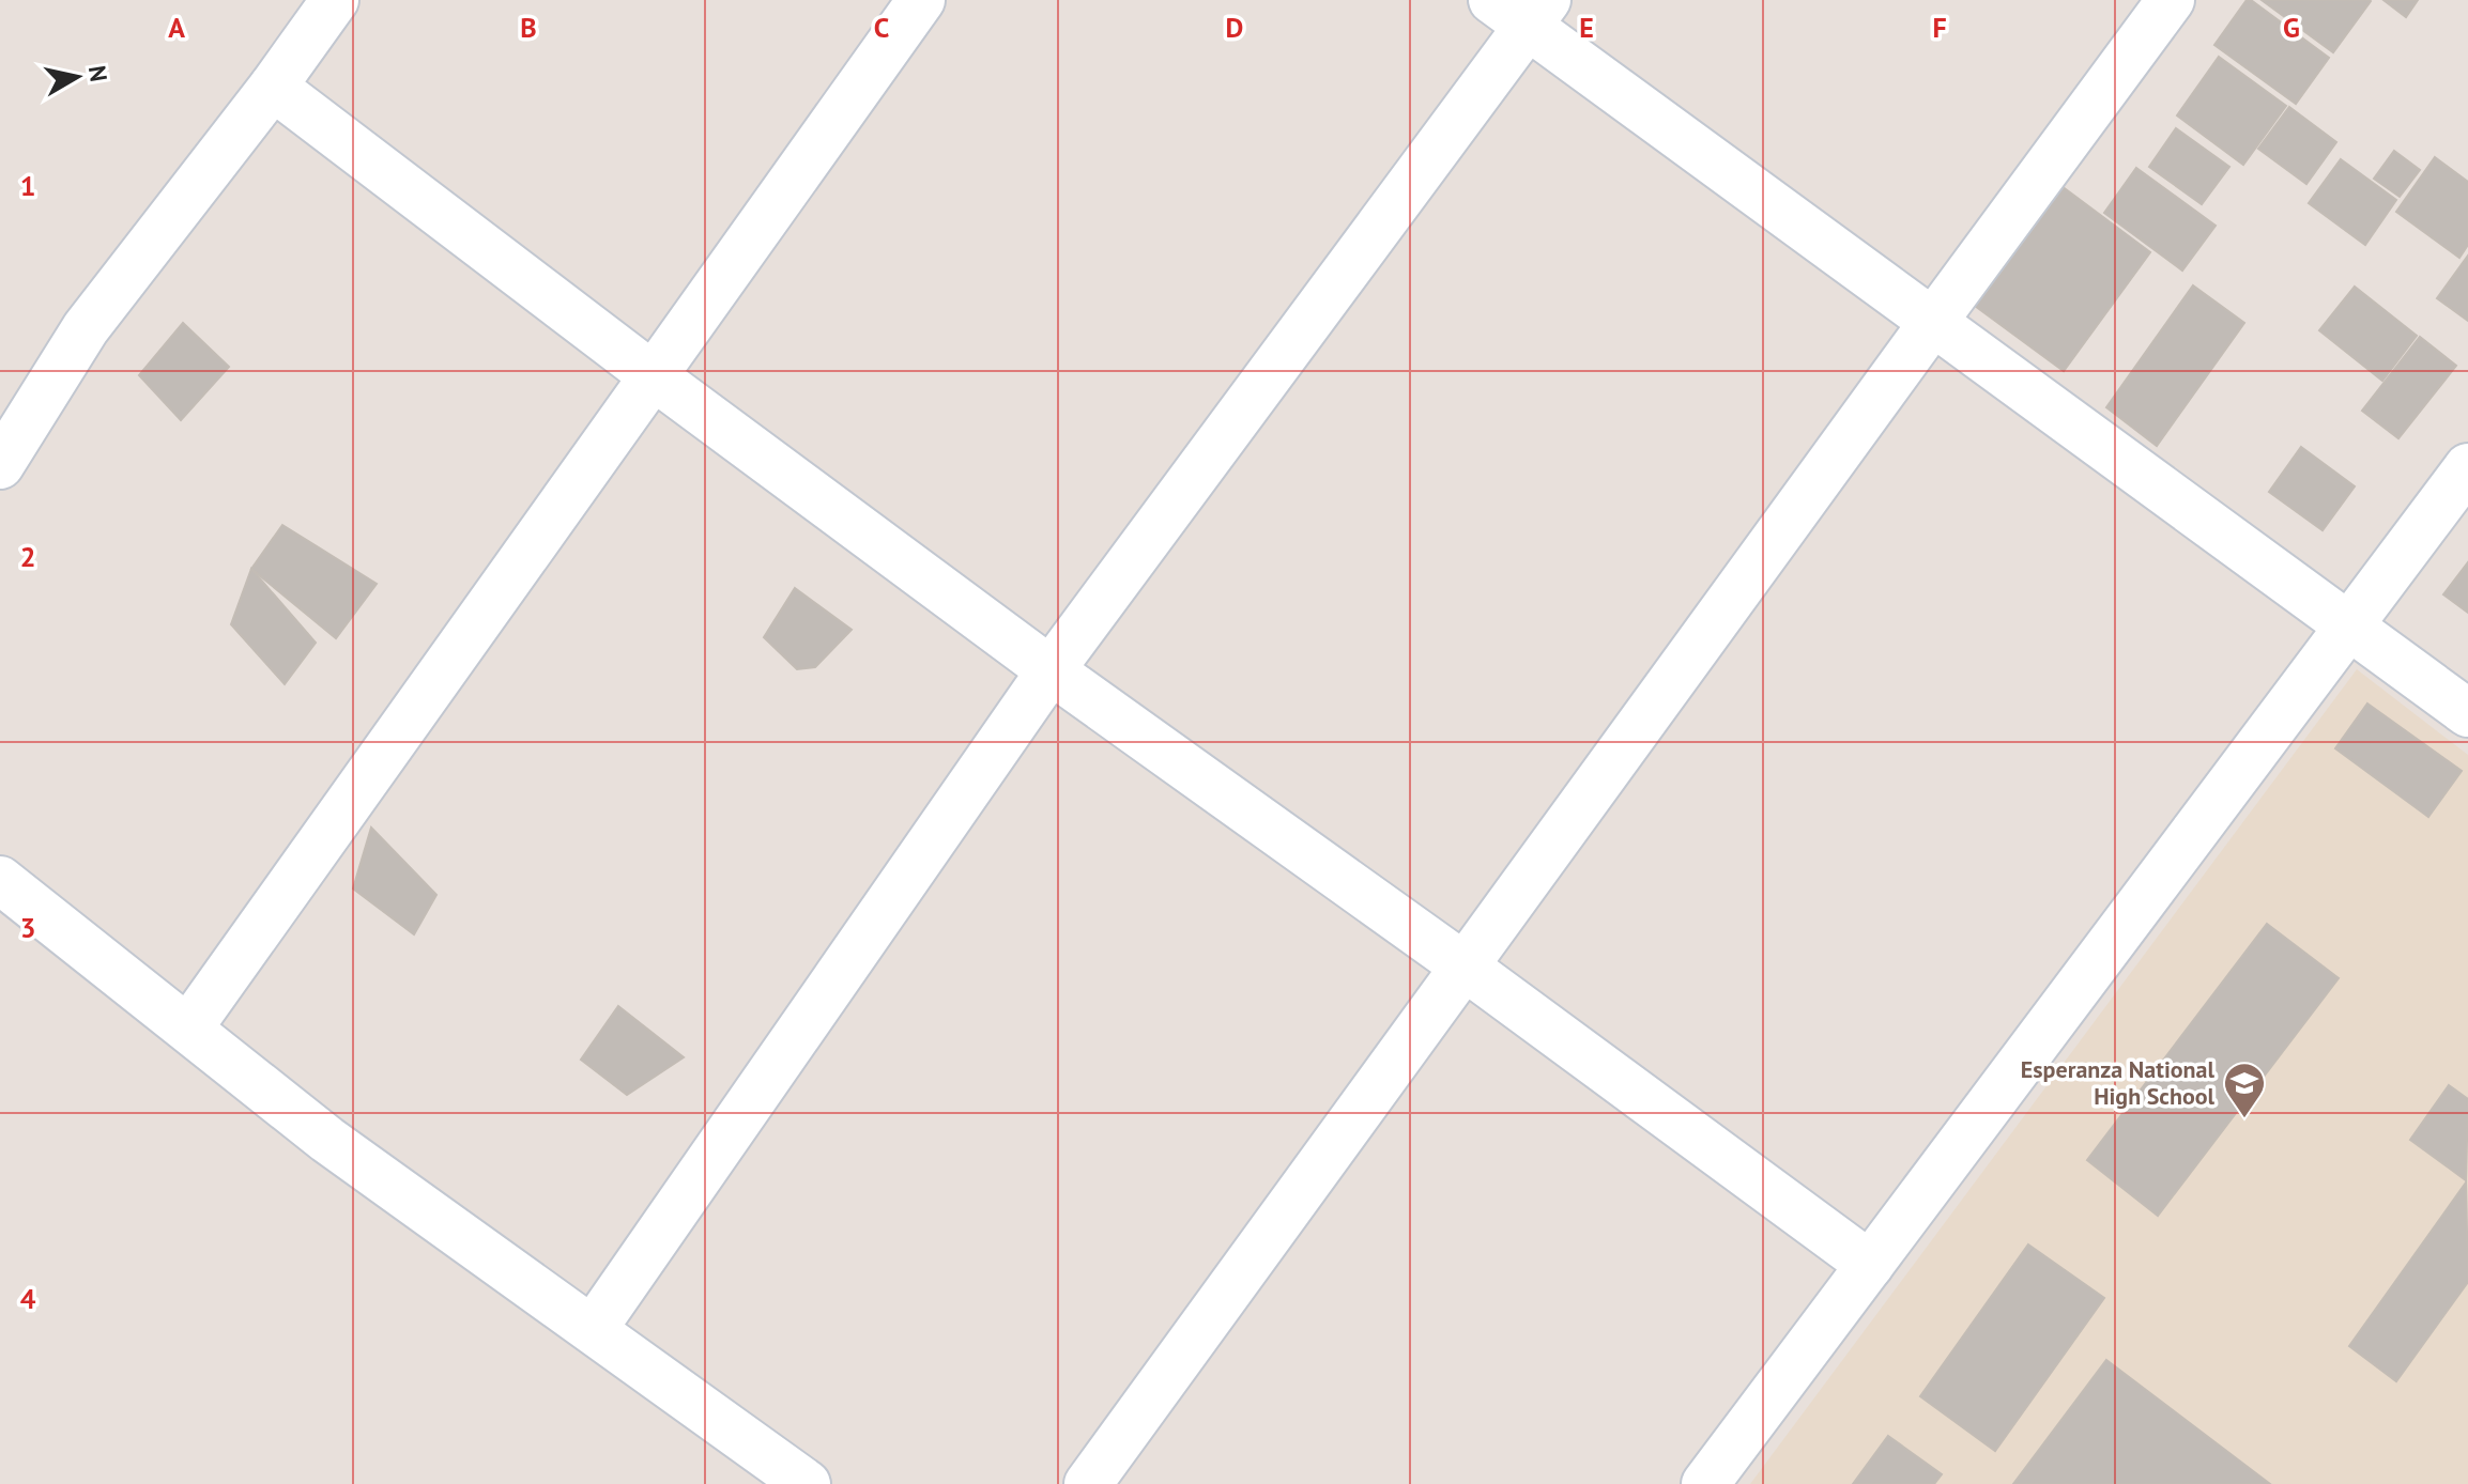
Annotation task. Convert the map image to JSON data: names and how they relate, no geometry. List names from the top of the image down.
{
  "places": {
    "school or university": ["Esperanza National High School"]
  },
  "north": "right",
  "grid": {
    "columns": [
      "A",
      "B",
      "C",
      "D",
      "E",
      "F",
      "G"
    ],
    "rows": [
      "1",
      "2",
      "3",
      "4"
    ]
  }
}
